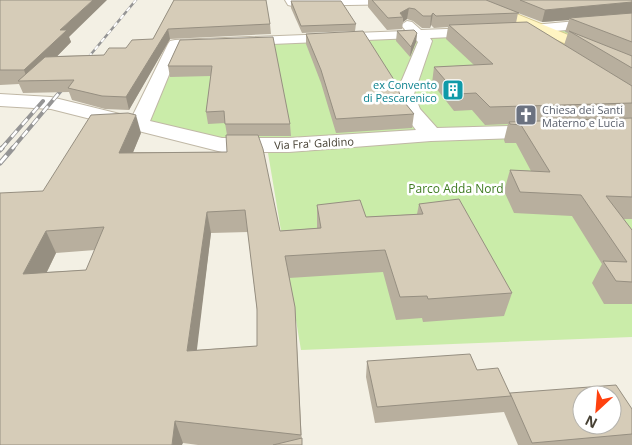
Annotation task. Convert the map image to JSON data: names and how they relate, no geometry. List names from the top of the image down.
{
  "streets": {
    "street": ["Via Fra' Galdino"]
  },
  "parks": ["Parco Adda Nord"],
  "places": {
    "building": ["ex Convento di Pescarenico"],
    "church": ["Chiesa dei Santi Materno e Lucia"]
  },
  "north": "bottom left"
}
